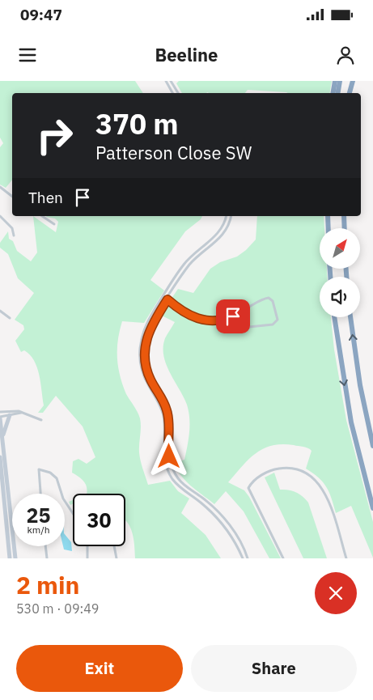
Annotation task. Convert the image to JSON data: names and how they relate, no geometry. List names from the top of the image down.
{
  "north": "top right",
  "page": {
    "status": "09:47",
    "header": "Beeline",
    "turn": ["370 m", "Patterson Close SW"],
    "then": "Then",
    "speed": "25 km/h",
    "limit": "30",
    "heading": ["2 min", "530 m · 09:49"],
    "buttons": ["Exit", "Share"]
  }
}
